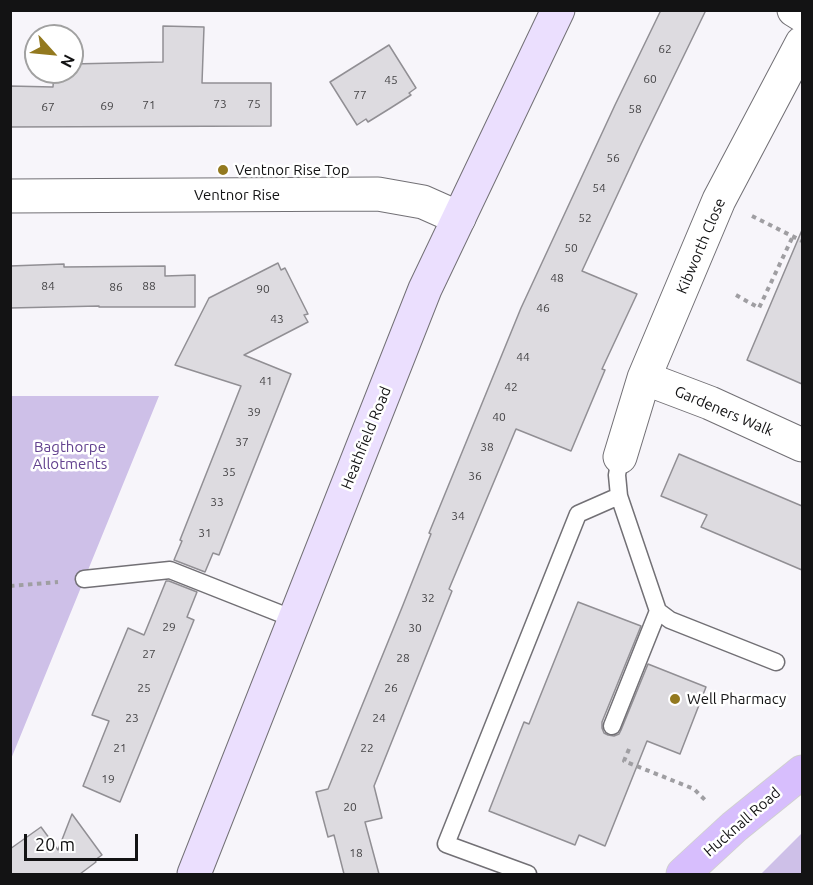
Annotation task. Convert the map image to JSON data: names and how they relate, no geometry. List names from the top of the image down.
{
  "streets": {
    "main road": ["Heathfield Road", "Hucknall Road"],
    "street": ["Ventnor Rise", "Kibworth Close", "Gardeners Walk"]
  },
  "crossings": [
    ["Ventnor Rise", "Heathfield Road"],
    ["Kibworth Close", "Gardeners Walk"]
  ],
  "parks": ["Bagthorpe Allotments"],
  "places": ["Ventnor Rise Top", "Well Pharmacy"],
  "house_numbers": [
    "62",
    "60",
    "45",
    "77",
    "73",
    "75",
    "71",
    "69",
    "67",
    "58",
    "56",
    "54",
    "52",
    "50",
    "48",
    "84",
    "88",
    "86",
    "90",
    "46",
    "43",
    "44",
    "41",
    "42",
    "39",
    "40",
    "37",
    "38",
    "35",
    "36",
    "33",
    "34",
    "31",
    "32",
    "29",
    "30",
    "27",
    "28",
    "25",
    "26",
    "23",
    "24",
    "21",
    "22",
    "19",
    "20",
    "18"
  ],
  "scale_bar": "20 m",
  "north": "bottom right"
}
